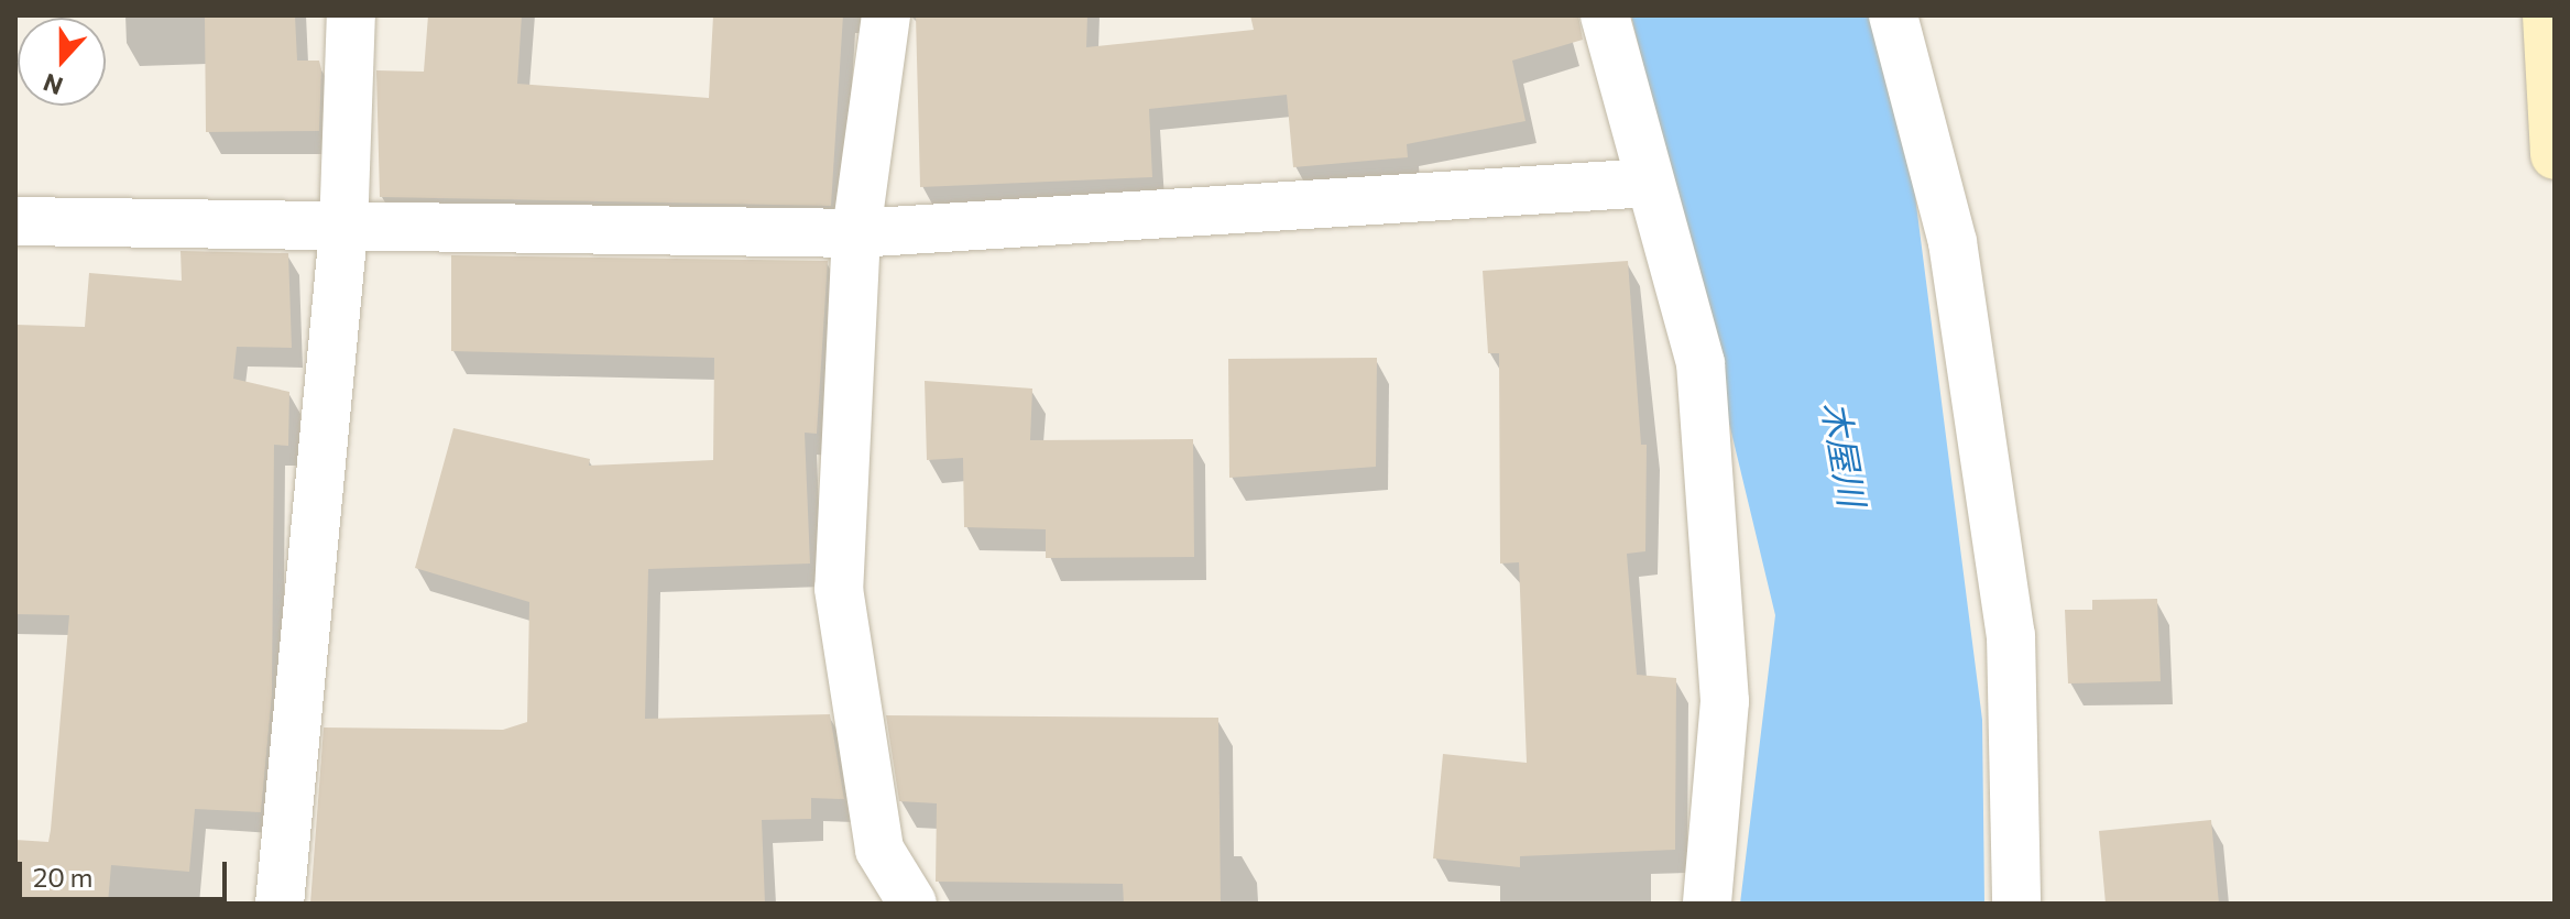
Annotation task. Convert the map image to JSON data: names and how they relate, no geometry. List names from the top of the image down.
{
  "water": ["木屋川"],
  "scale_bar": "20 m",
  "north": "bottom"
}
